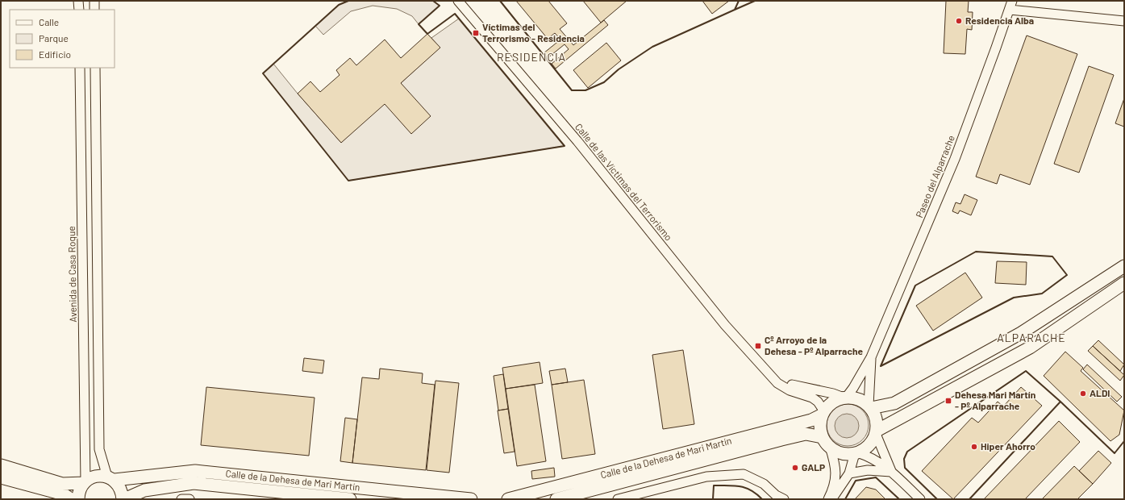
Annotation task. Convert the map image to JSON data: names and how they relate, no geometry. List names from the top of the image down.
{
  "streets": {
    "street": [
      "Paseo del Alparrache",
      "Calle de las Víctimas del Terrorismo",
      "Avenida de Casa Roque",
      "Calle de la Dehesa de Mari Martín"
    ]
  },
  "crossings": [
    ["Paseo del Alparrache", "Calle de las Víctimas del Terrorismo"],
    ["Paseo del Alparrache", "Calle de la Dehesa de Mari Martín"],
    ["Calle de las Víctimas del Terrorismo", "Calle de la Dehesa de Mari Martín"],
    ["Avenida de Casa Roque", "Calle de la Dehesa de Mari Martín"]
  ],
  "districts": ["RESIDENCIA", "ALPARACHE"],
  "places": {
    "other": [
      "Residencia Alba",
      "ALDI",
      "Hiper Ahorro",
      "GALP"
    ],
    "transit": ["Víctimas del Terrorismo - Residencia", "Cº Arroyo de la Dehesa - Pº Alparrache", "Dehesa Mari Martín - Pº Alparrache"]
  },
  "legend": ["Calle", "Parque", "Edificio"]
}
